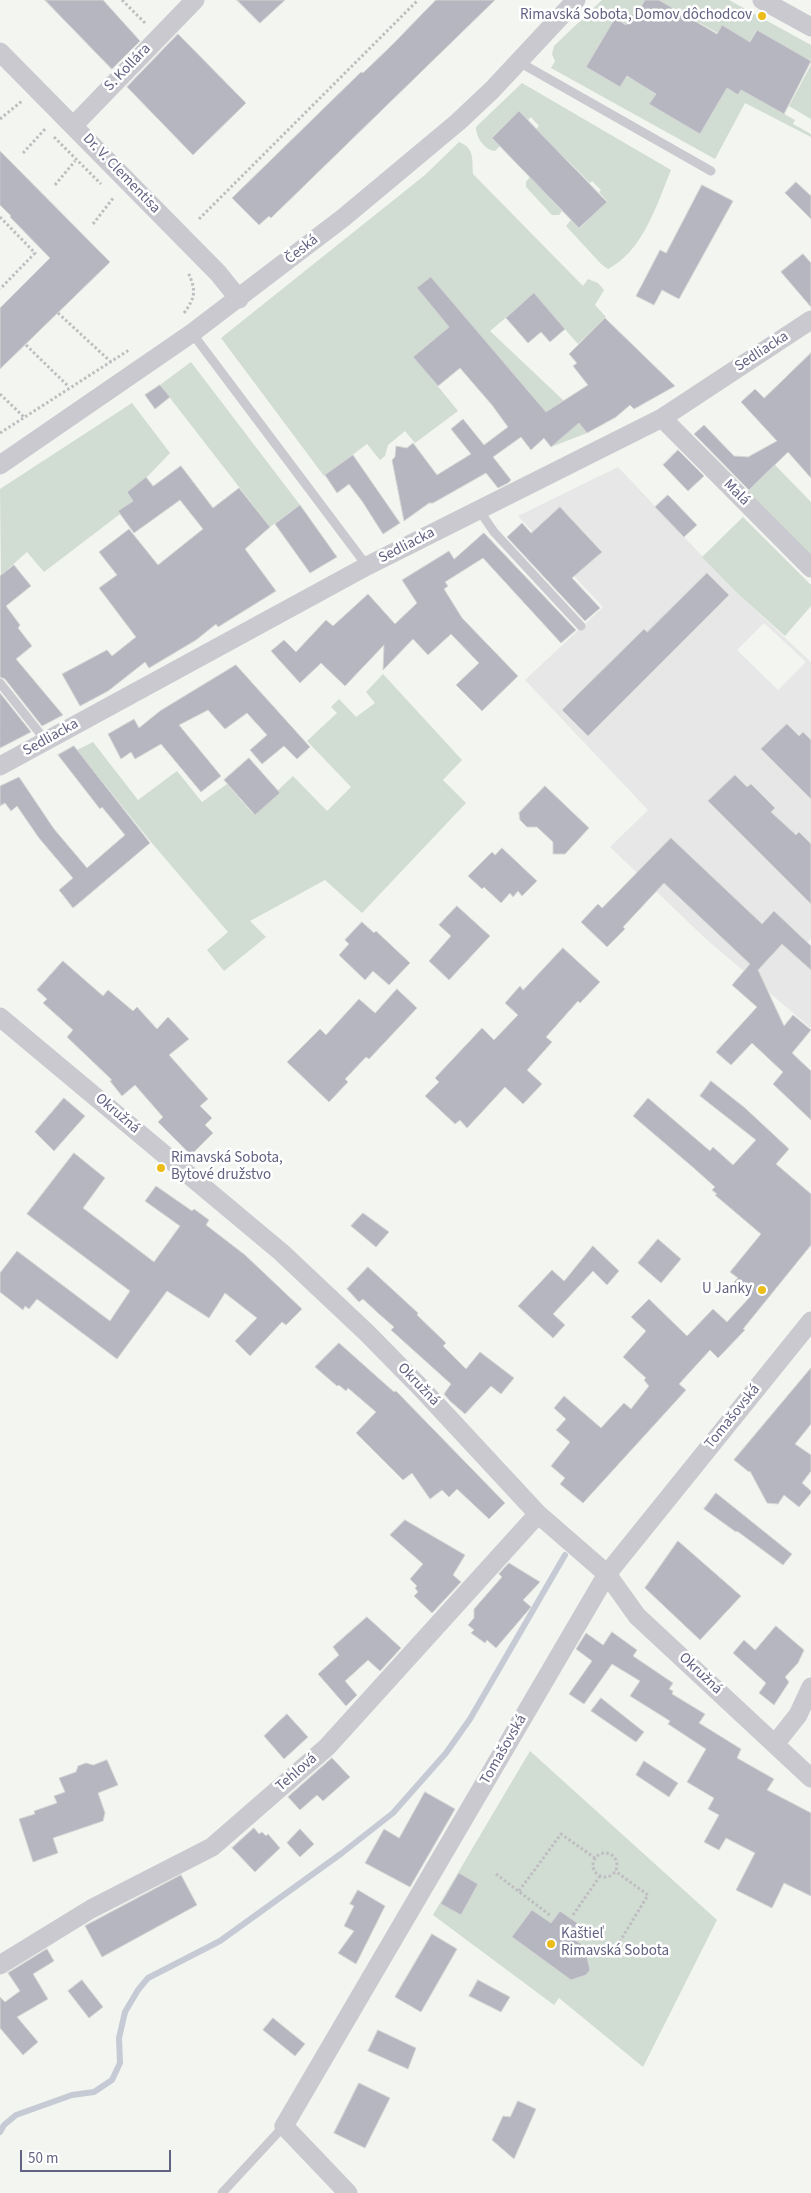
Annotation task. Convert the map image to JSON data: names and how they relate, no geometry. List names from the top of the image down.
{
  "streets": {
    "street": [
      "S. Kollára",
      "Dr. V. Clementisa",
      "Česká",
      "Sedliacka",
      "Malá",
      "Okružná",
      "Tomašovská",
      "Tehlová"
    ]
  },
  "crossings": [
    ["S. Kollára", "Dr. V. Clementisa"],
    ["Dr. V. Clementisa", "Česká"],
    ["Sedliacka", "Malá"],
    ["Okružná", "Tomašovská"],
    ["Okružná", "Tehlová"]
  ],
  "places": [
    "Rimavská Sobota, Domov dôchodcov",
    "Rimavská Sobota, Bytové družstvo",
    "U Janky",
    "Kaštieľ Rimavská Sobota"
  ],
  "scale_bar": "50 m"
}
